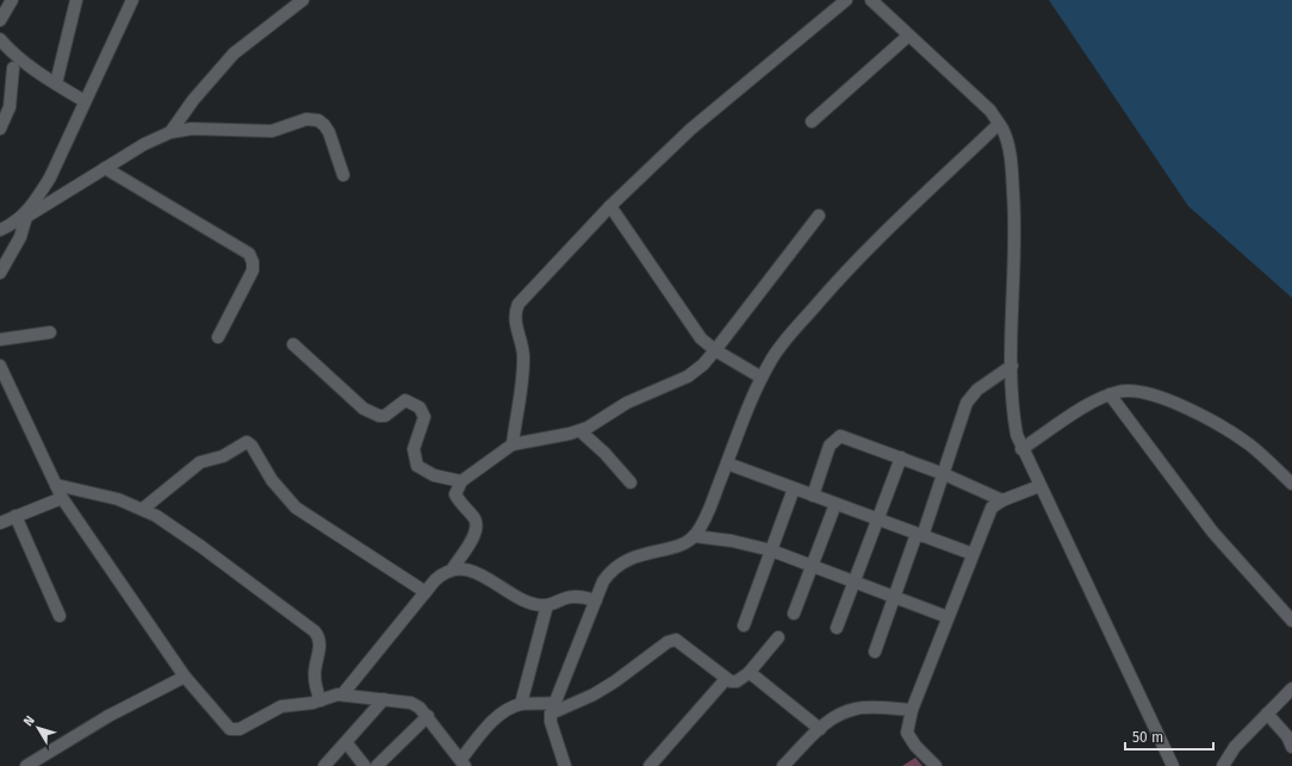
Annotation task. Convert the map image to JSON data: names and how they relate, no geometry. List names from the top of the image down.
{
  "scale_bar": "50 m",
  "north": "top left"
}
